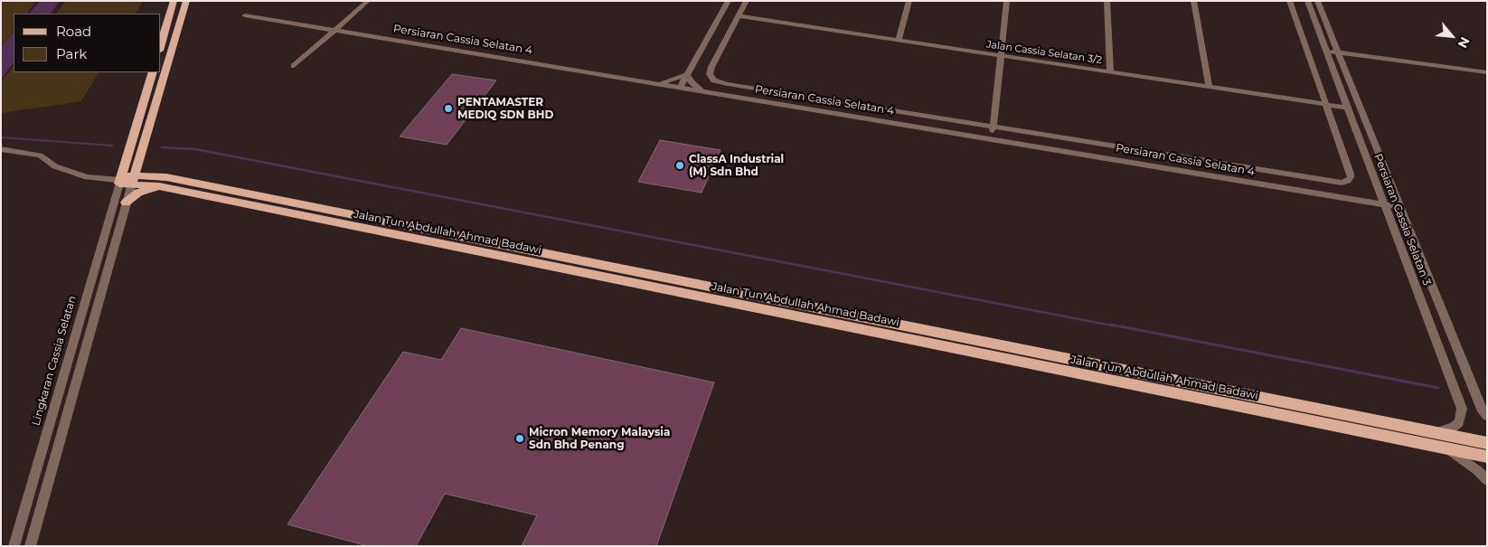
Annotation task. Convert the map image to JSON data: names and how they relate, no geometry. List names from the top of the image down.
{
  "streets": {
    "main road": ["Jalan Tun Abdullah Ahmad Badawi"],
    "street": [
      "Persiaran Cassia Selatan 4",
      "Jalan Cassia Selatan 3/2",
      "Persiaran Cassia Selatan 3",
      "Lingkaran Cassia Selatan"
    ]
  },
  "crossings": [
    ["Persiaran Cassia Selatan 4", "Persiaran Cassia Selatan 3"],
    ["Jalan Cassia Selatan 3/2", "Persiaran Cassia Selatan 3"],
    ["Persiaran Cassia Selatan 3", "Jalan Tun Abdullah Ahmad Badawi"],
    ["Jalan Tun Abdullah Ahmad Badawi", "Lingkaran Cassia Selatan"]
  ],
  "places": ["PENTAMASTER MEDIQ SDN BHD", "ClassA Industrial (M) Sdn Bhd", "Micron Memory Malaysia Sdn Bhd Penang"],
  "legend": ["Road", "Park"],
  "north": "bottom right"
}
